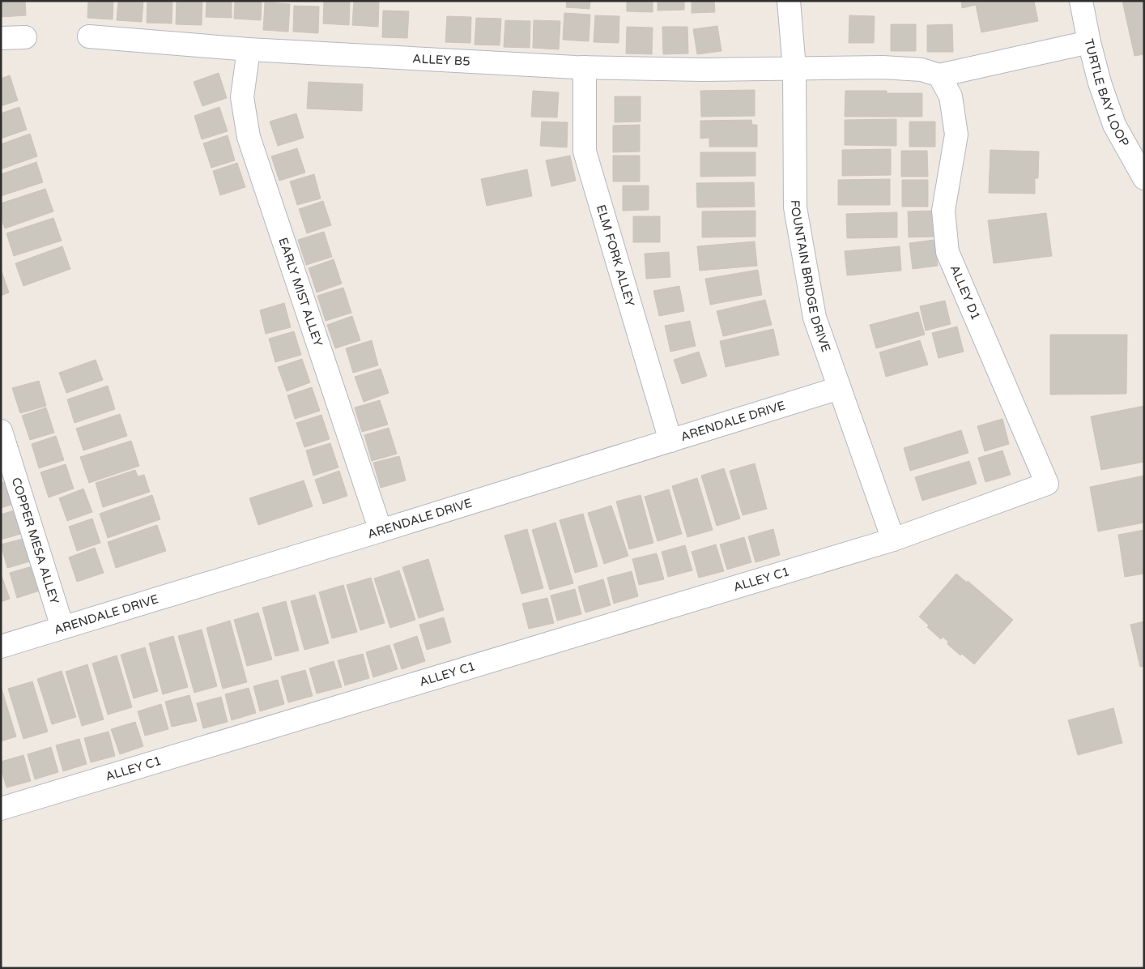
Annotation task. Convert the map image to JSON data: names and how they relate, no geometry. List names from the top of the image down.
{
  "streets": {
    "street": [
      "ALLEY B5",
      "TURTLE BAY LOOP",
      "ELM FORK ALLEY",
      "FOUNTAIN BRIDGE DRIVE",
      "EARLY MIST ALLEY",
      "ALLEY D1",
      "ARENDALE DRIVE",
      "COPPER MESA ALLEY",
      "ALLEY C1"
    ]
  },
  "crossings": [
    ["ALLEY B5", "ELM FORK ALLEY"],
    ["ALLEY B5", "FOUNTAIN BRIDGE DRIVE"],
    ["ALLEY B5", "EARLY MIST ALLEY"],
    ["ELM FORK ALLEY", "ARENDALE DRIVE"],
    ["FOUNTAIN BRIDGE DRIVE", "ALLEY D1"],
    ["FOUNTAIN BRIDGE DRIVE", "ARENDALE DRIVE"],
    ["FOUNTAIN BRIDGE DRIVE", "ALLEY C1"],
    ["EARLY MIST ALLEY", "ARENDALE DRIVE"],
    ["ALLEY D1", "ALLEY C1"],
    ["ARENDALE DRIVE", "COPPER MESA ALLEY"]
  ]
}
